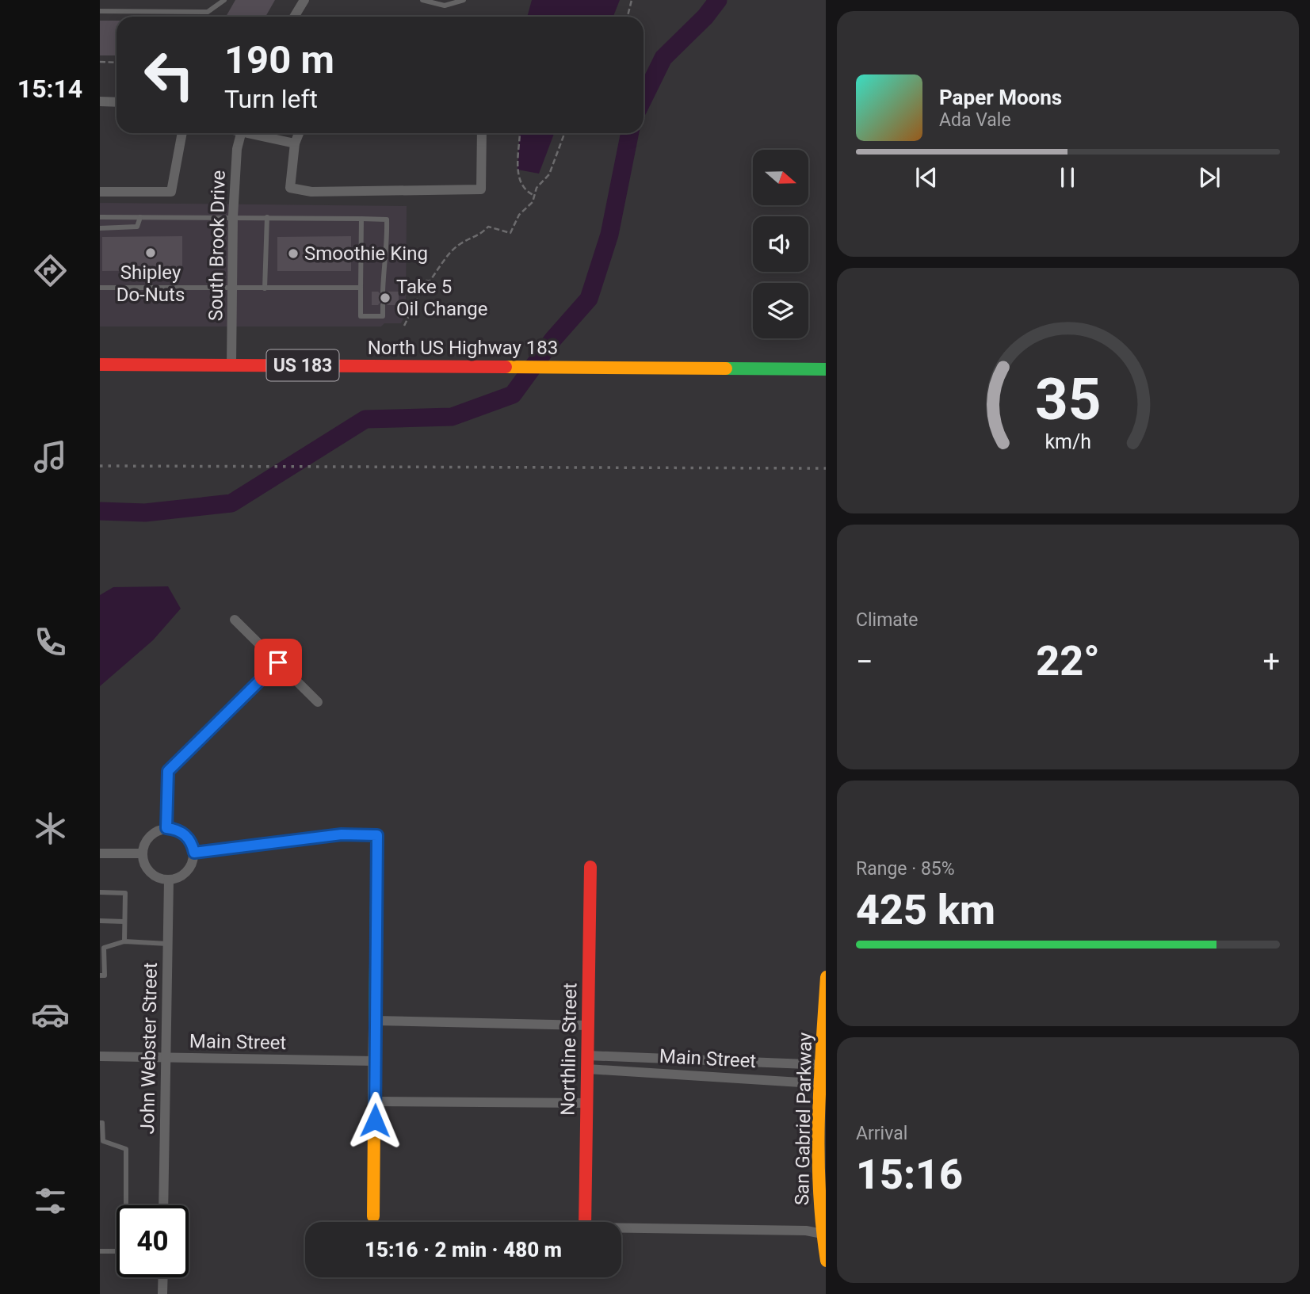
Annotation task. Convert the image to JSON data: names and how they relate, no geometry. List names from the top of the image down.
{
  "streets": {
    "street": [
      "South Brook Drive",
      "North US Highway 183",
      "US 183",
      "Main Street",
      "John Webster Street",
      "Northline Street",
      "San Gabriel Parkway"
    ]
  },
  "crossings": [
    ["South Brook Drive", "North US Highway 183"],
    ["Main Street", "John Webster Street"],
    ["Main Street", "Northline Street"],
    ["Main Street", "San Gabriel Parkway"]
  ],
  "places": ["Shipley Do-Nuts", "Smoothie King", "Take 5 Oil Change"],
  "north": "right",
  "page": {
    "tabs": "15:14",
    "turn": ["190 m", "Turn left"],
    "song": ["Paper Moons", "Ada Vale"],
    "tile": [
      "Climate",
      ["Range · 85%", "425 km"],
      ["Arrival", "15:16"]
    ],
    "heat": ["−", "22°", "+"],
    "limit": "40",
    "trip": "15:16 · 2 min · 480 m",
    "gauge": ["35", "km/h"]
  }
}
